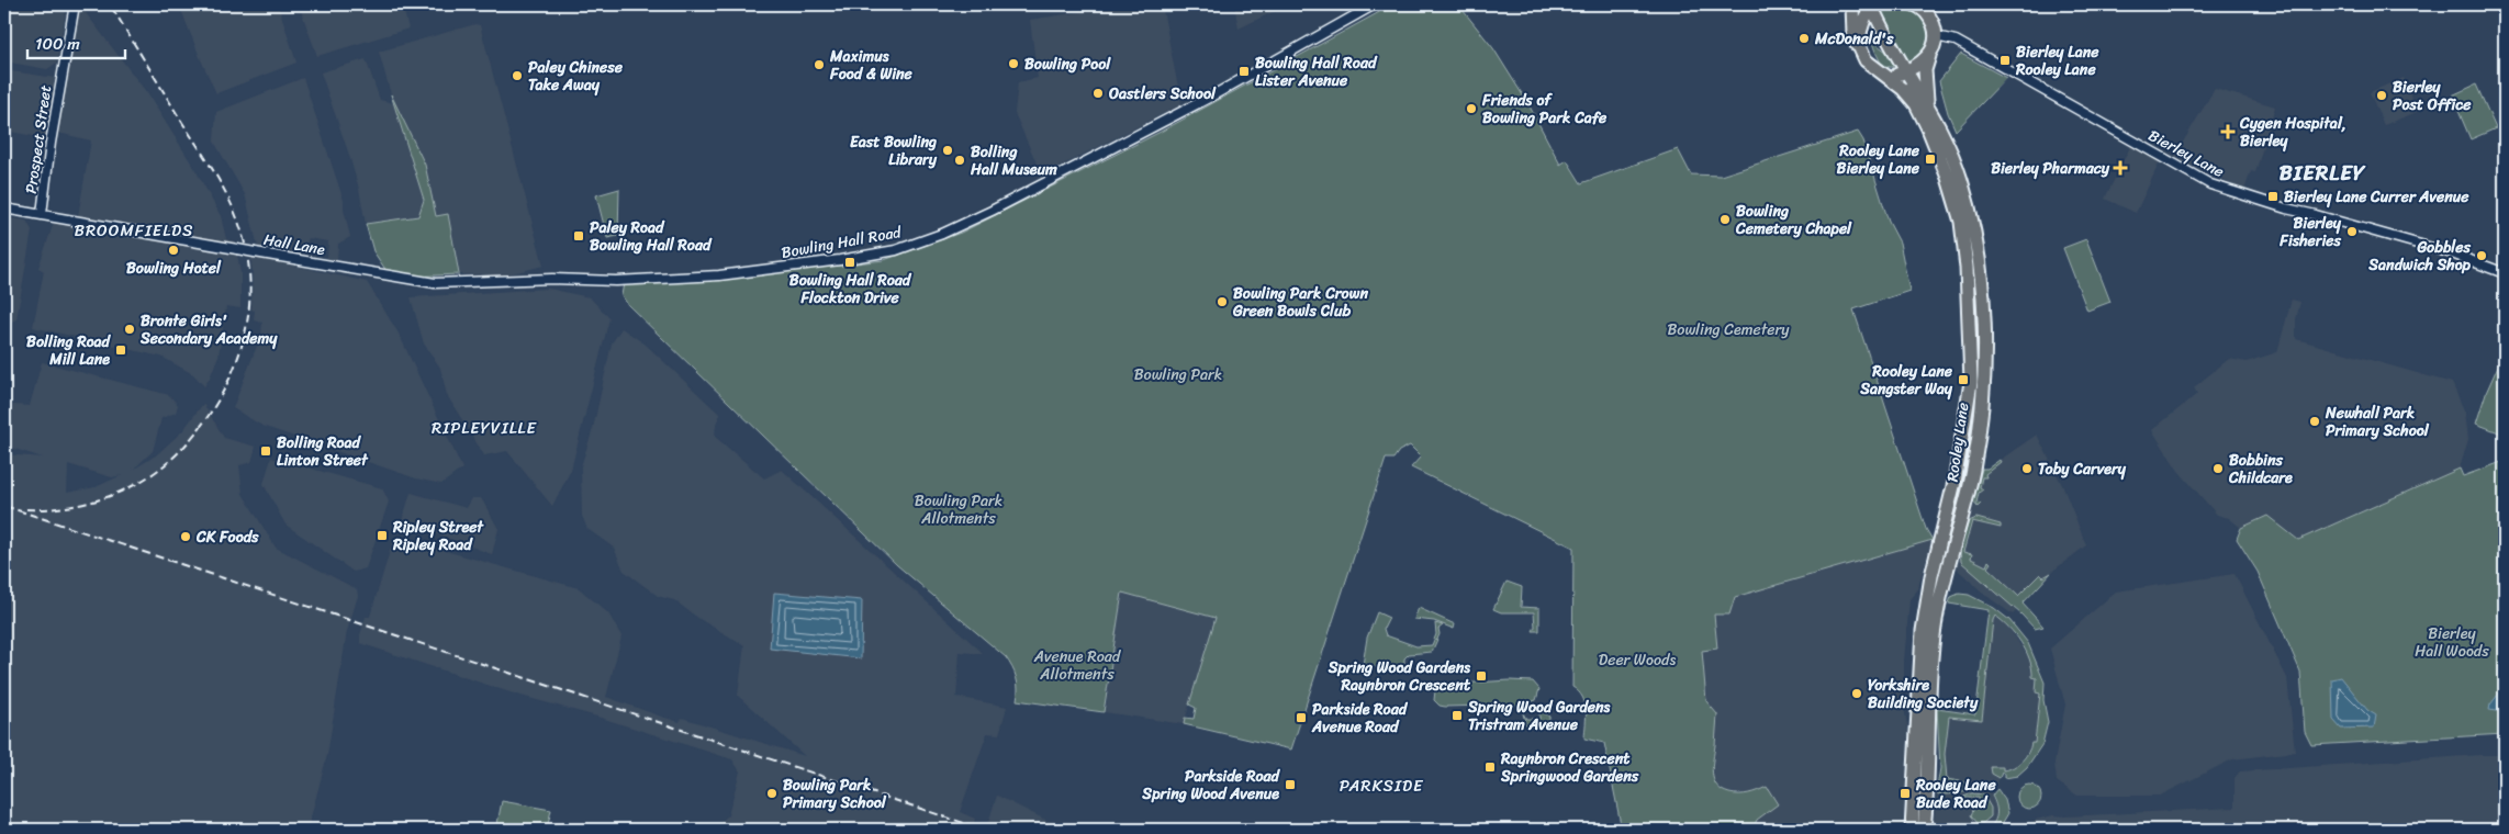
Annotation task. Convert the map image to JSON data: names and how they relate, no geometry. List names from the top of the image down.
{
  "streets": {
    "highway": ["Rooley Lane"],
    "street": [
      "Prospect Street",
      "Bierley Lane",
      "Bowling Hall Road",
      "Hall Lane"
    ]
  },
  "crossings": [
    ["Prospect Street", "Hall Lane"],
    ["Bowling Hall Road", "Hall Lane"]
  ],
  "districts": [
    "BIERLEY",
    "BROOMFIELDS",
    "RIPLEYVILLE",
    "PARKSIDE"
  ],
  "parks": [
    "Bowling Cemetery",
    "Bowling Park",
    "Bowling Park Allotments",
    "Bierley Hall Woods",
    "Avenue Road Allotments",
    "Deer Woods"
  ],
  "places": {
    "other": [
      "McDonald's",
      "Bowling Pool",
      "Maximus Food & Wine",
      "Paley Chinese Take Away",
      "Oastlers School",
      "Bierley Post Office",
      "Friends of Bowling Park Cafe",
      "East Bowling Library",
      "Bolling Hall Museum",
      "Bowling Cemetery Chapel",
      "Bierley Fisheries",
      "Bowling Hotel",
      "Gobbles Sandwich Shop",
      "Bowling Park Crown Green Bowls Club",
      "Bronte Girls' Secondary Academy",
      "Newhall Park Primary School",
      "Toby Carvery",
      "Bobbins Childcare",
      "CK Foods",
      "Yorkshire Building Society",
      "Bowling Park Primary School"
    ],
    "transit": [
      "Bierley Lane Rooley Lane",
      "Bowling Hall Road Lister Avenue",
      "Rooley Lane Bierley Lane",
      "Bierley Lane Currer Avenue",
      "Paley Road Bowling Hall Road",
      "Bowling Hall Road Flockton Drive",
      "Bolling Road Mill Lane",
      "Rooley Lane Sangster Way",
      "Bolling Road Linton Street",
      "Ripley Street Ripley Road",
      "Spring Wood Gardens Raynbron Crescent",
      "Spring Wood Gardens Tristram Avenue",
      "Parkside Road Avenue Road",
      "Raynbron Crescent Springwood Gardens",
      "Parkside Road Spring Wood Avenue",
      "Rooley Lane Bude Road"
    ],
    "health": ["Cygen Hospital, Bierley", "Bierley Pharmacy"]
  },
  "scale_bar": "100 m"
}
